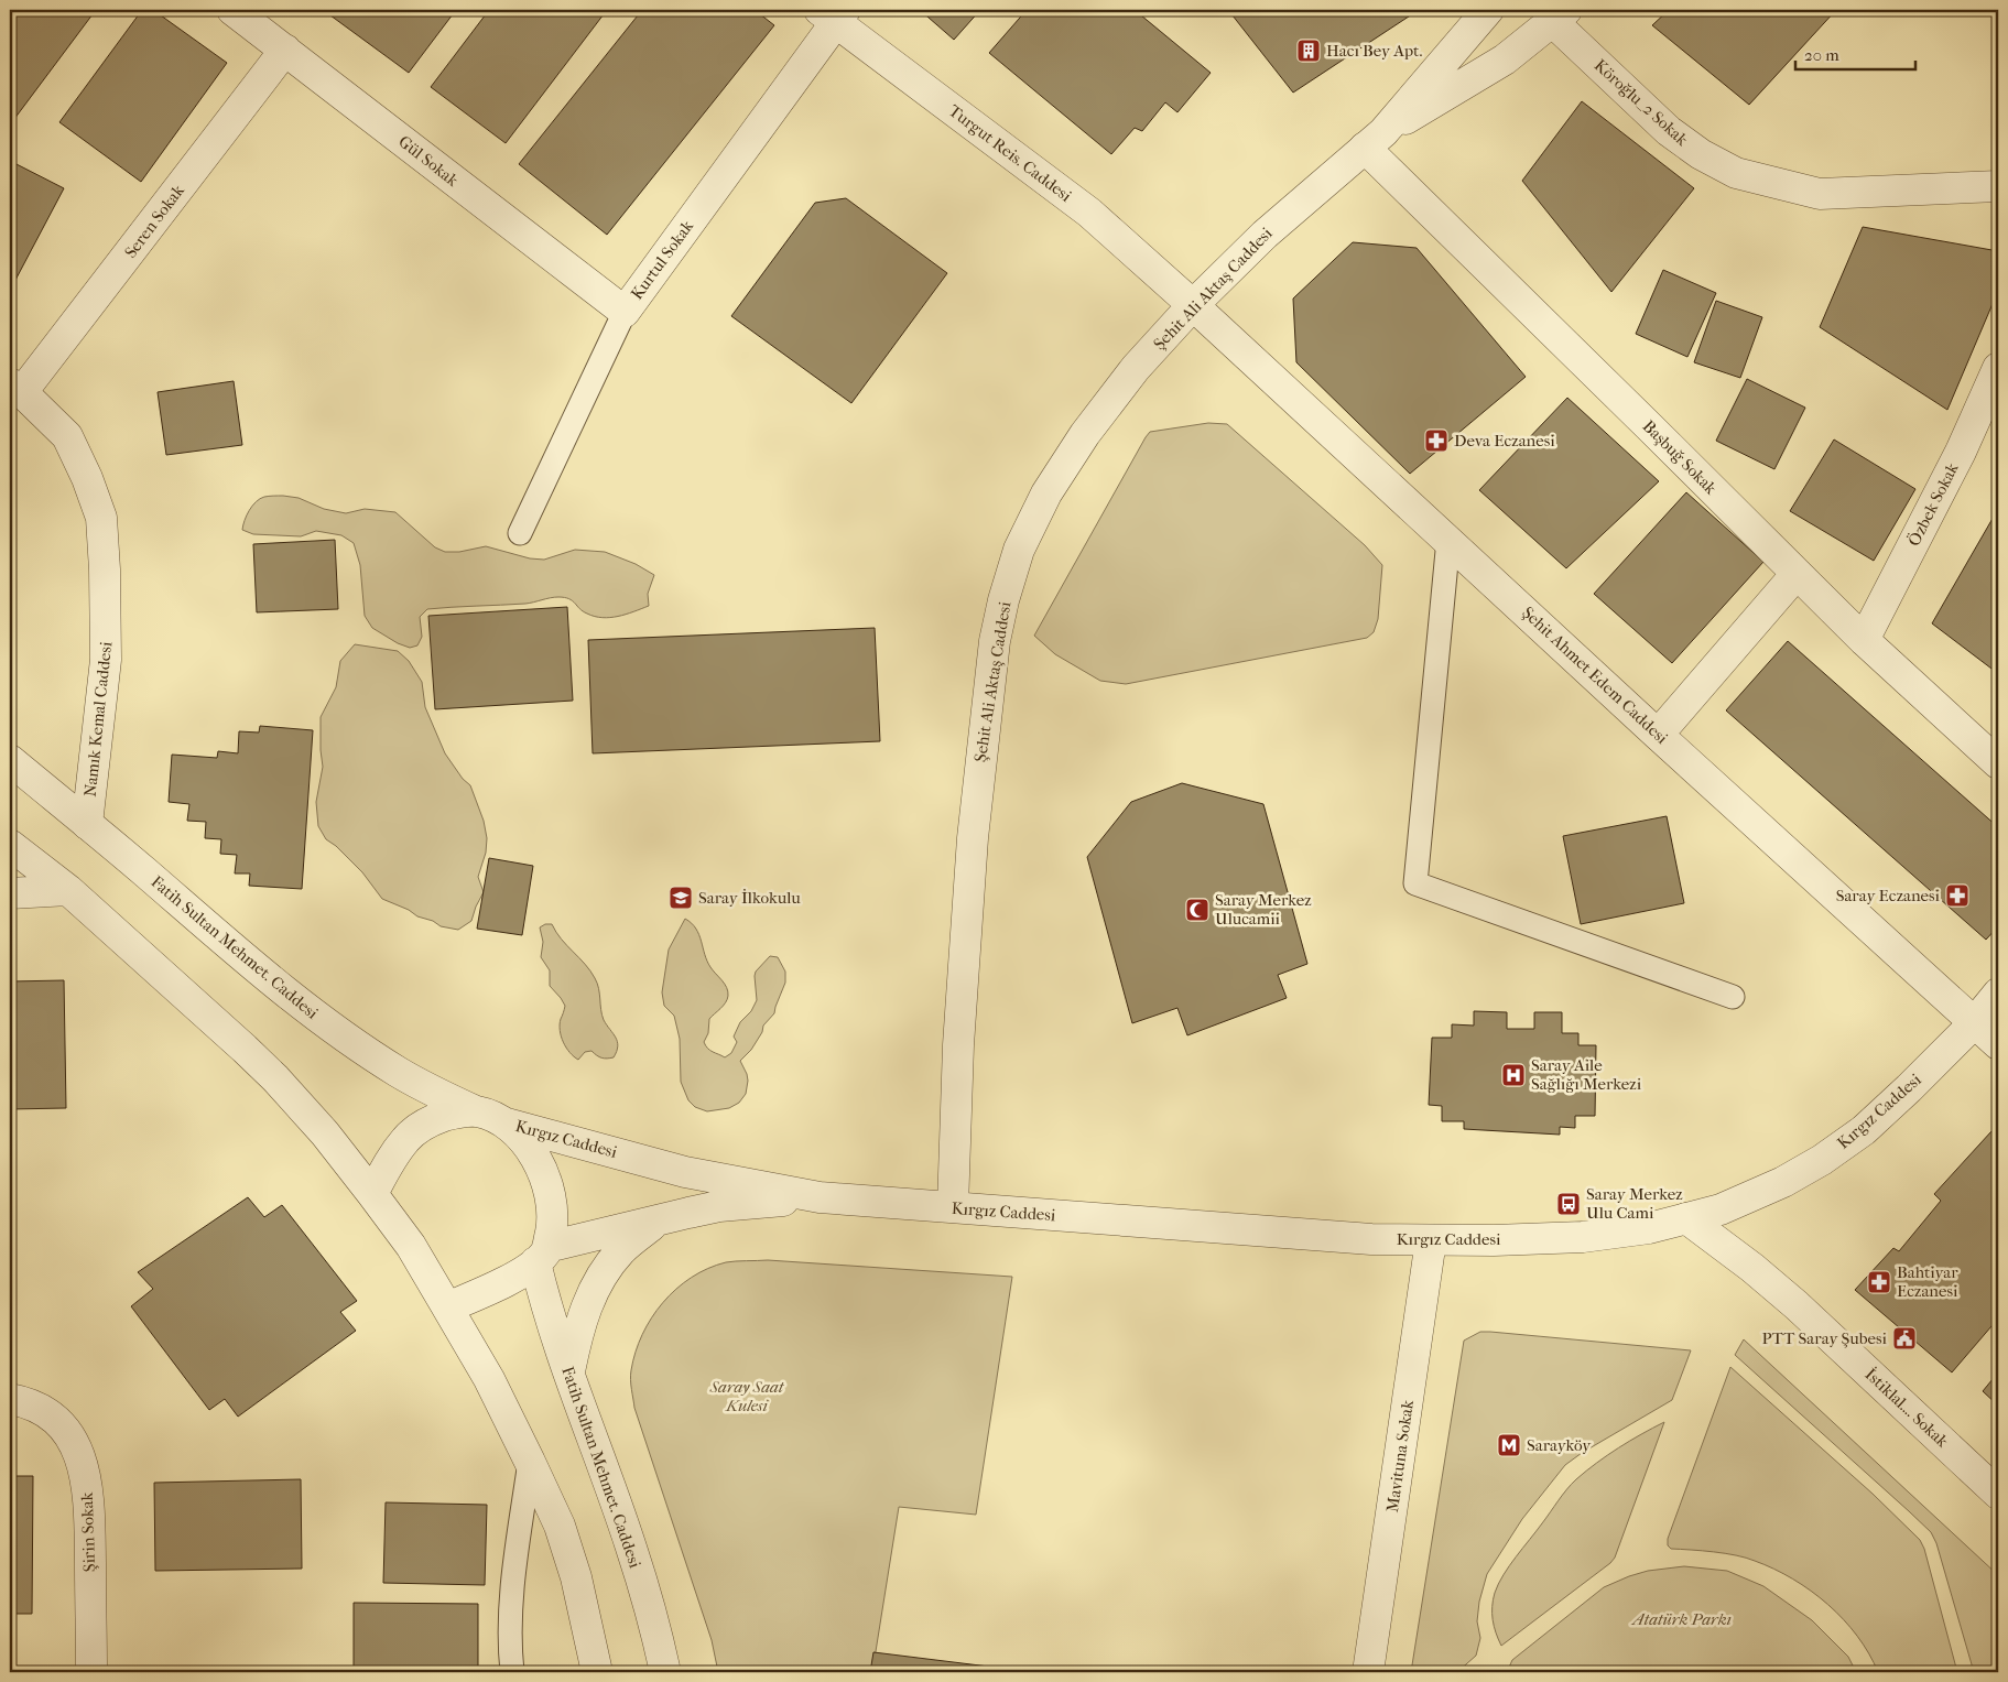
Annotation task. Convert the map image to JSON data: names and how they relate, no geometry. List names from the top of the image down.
{
  "streets": {
    "street": [
      "Köroğlu_2 Sokak",
      "Turgut Reis. Caddesi",
      "Gül Sokak",
      "Seren Sokak",
      "Kurtul Sokak",
      "Şehit Ali Aktaş Caddesi",
      "Başbuğ Sokak",
      "Özbek Sokak",
      "Şehit Ahmet Edem Caddesi",
      "Namık Kemal Caddesi",
      "Fatih Sultan Mehmet. Caddesi",
      "Kırgız Caddesi",
      "İstiklal.... Sokak",
      "Mavituna Sokak",
      "Şirin Sokak"
    ]
  },
  "crossings": [
    ["Köroğlu_2 Sokak", "Şehit Ali Aktaş Caddesi"],
    ["Turgut Reis. Caddesi", "Kurtul Sokak"],
    ["Turgut Reis. Caddesi", "Şehit Ali Aktaş Caddesi"],
    ["Turgut Reis. Caddesi", "Şehit Ahmet Edem Caddesi"],
    ["Gül Sokak", "Seren Sokak"],
    ["Gül Sokak", "Kurtul Sokak"],
    ["Seren Sokak", "Namık Kemal Caddesi"],
    ["Şehit Ali Aktaş Caddesi", "Başbuğ Sokak"],
    ["Şehit Ali Aktaş Caddesi", "Şehit Ahmet Edem Caddesi"],
    ["Şehit Ali Aktaş Caddesi", "Kırgız Caddesi"],
    ["Başbuğ Sokak", "Özbek Sokak"],
    ["Şehit Ahmet Edem Caddesi", "Kırgız Caddesi"],
    ["Namık Kemal Caddesi", "Fatih Sultan Mehmet. Caddesi"],
    ["Fatih Sultan Mehmet. Caddesi", "Kırgız Caddesi"],
    ["Kırgız Caddesi", "İstiklal.... Sokak"],
    ["Kırgız Caddesi", "Mavituna Sokak"]
  ],
  "parks": ["Saray Saat Kulesi", "Atatürk Parkı"],
  "places": {
    "building": ["Hacı Bey Apt."],
    "pharmacy": ["Deva Eczanesi", "Saray Eczanesi", "Bahtiyar Eczanesi"],
    "school or university": ["Saray İlkokulu"],
    "mosque": ["Saray Merkez Ulucamii"],
    "hospital": ["Saray Aile Sağlığı Merkezi"],
    "bus stop": ["Saray Merkez Ulu Cami"],
    "public building": ["PTT Saray Şubesi"],
    "metro station": ["Sarayköy"]
  },
  "scale_bar": "20 m"
}
